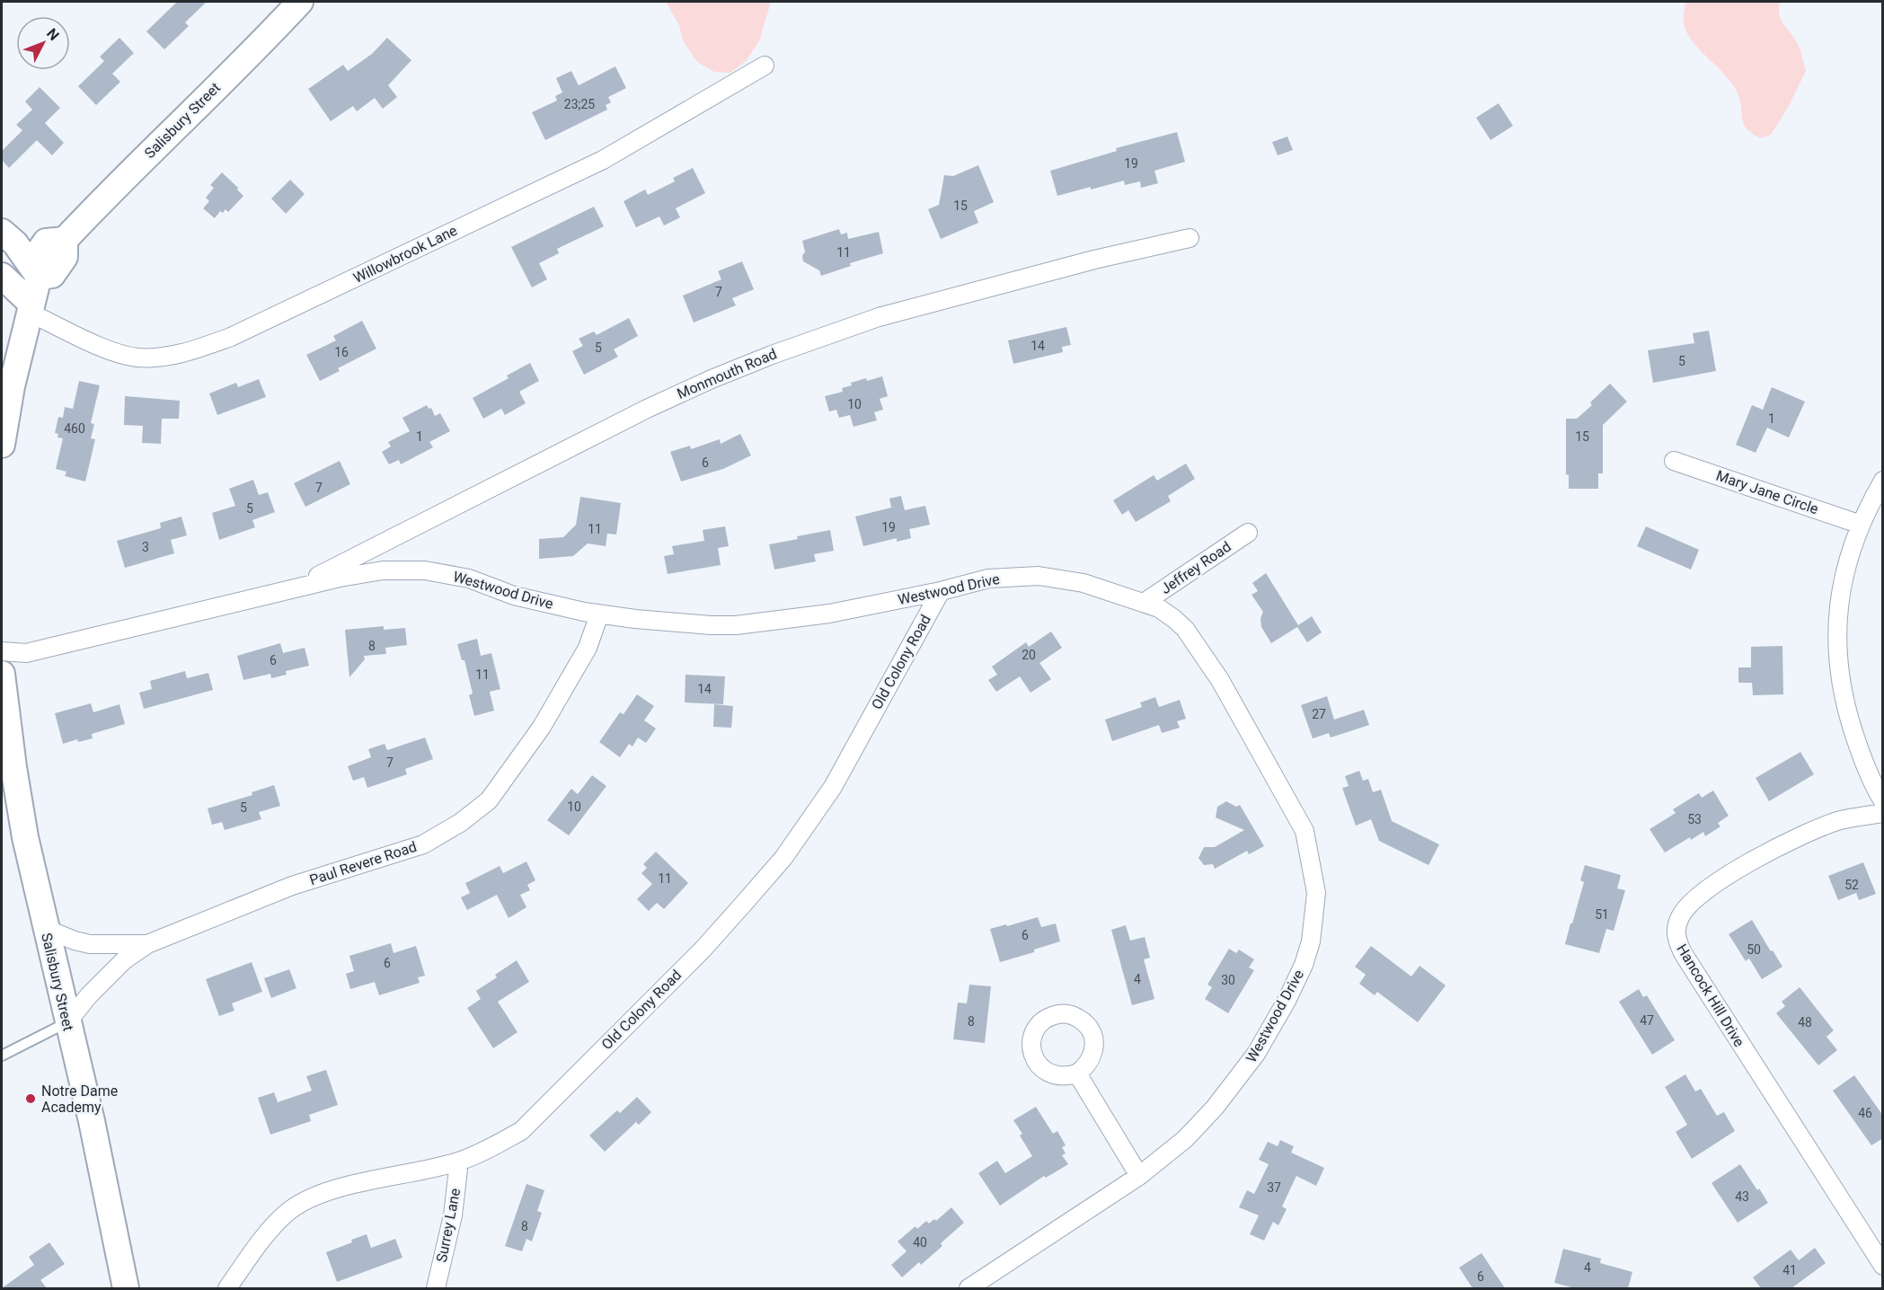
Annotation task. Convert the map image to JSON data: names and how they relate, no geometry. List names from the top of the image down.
{
  "streets": {
    "main road": ["Salisbury Street"],
    "street": [
      "Willowbrook Lane",
      "Monmouth Road",
      "Mary Jane Circle",
      "Jeffrey Road",
      "Westwood Drive",
      "Old Colony Road",
      "Paul Revere Road",
      "Hancock Hill Drive",
      "Surrey Lane"
    ]
  },
  "crossings": [
    ["Salisbury Street", "Willowbrook Lane"],
    ["Salisbury Street", "Paul Revere Road"],
    ["Monmouth Road", "Westwood Drive"],
    ["Jeffrey Road", "Westwood Drive"],
    ["Westwood Drive", "Old Colony Road"],
    ["Westwood Drive", "Paul Revere Road"],
    ["Old Colony Road", "Surrey Lane"]
  ],
  "places": ["Notre Dame Academy"],
  "house_numbers": [
    "23;25",
    "19",
    "15",
    "11",
    "7",
    "14",
    "5",
    "16",
    "5",
    "10",
    "1",
    "460",
    "1",
    "15",
    "6",
    "7",
    "5",
    "19",
    "11",
    "3",
    "8",
    "20",
    "6",
    "11",
    "14",
    "27",
    "7",
    "10",
    "5",
    "53",
    "11",
    "52",
    "51",
    "6",
    "50",
    "6",
    "4",
    "30",
    "47",
    "8",
    "48",
    "46",
    "37",
    "43",
    "8",
    "40",
    "4",
    "41",
    "6"
  ],
  "north": "top right"
}
